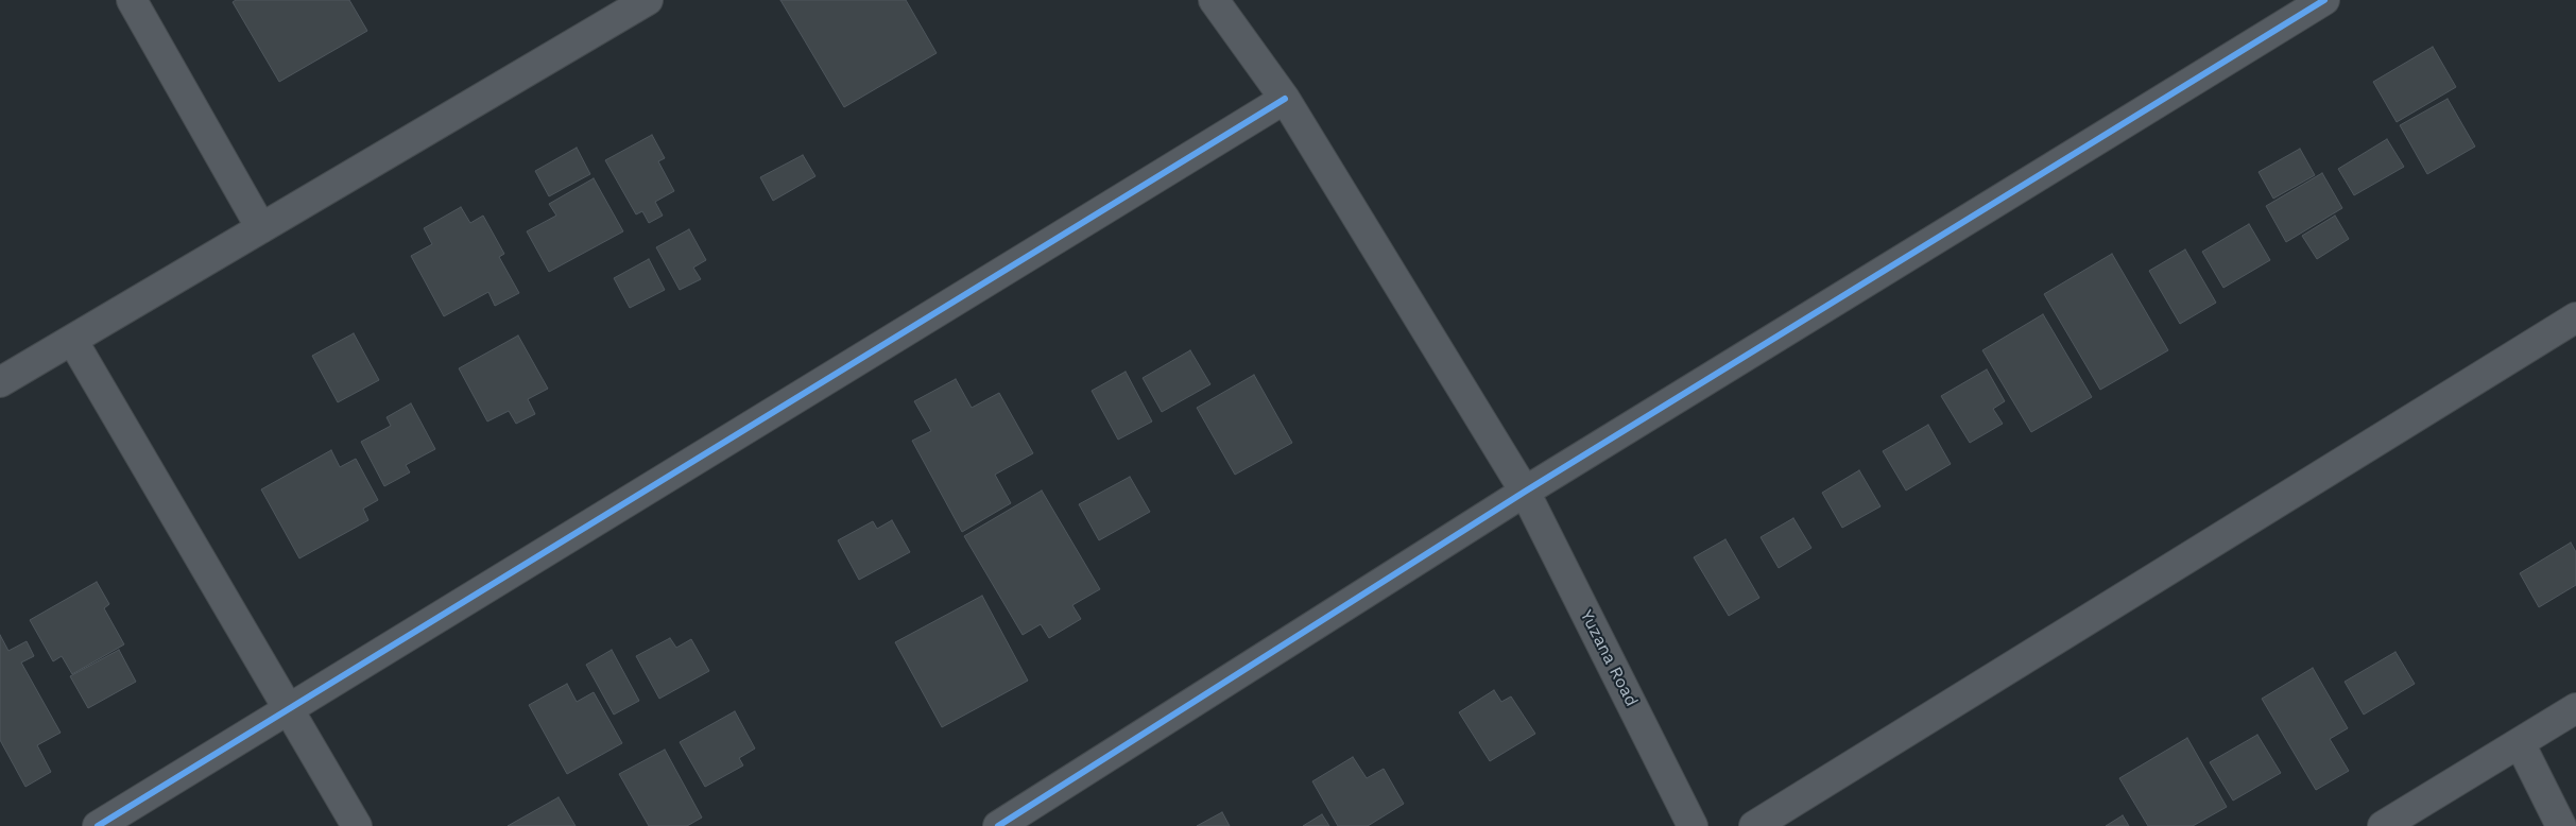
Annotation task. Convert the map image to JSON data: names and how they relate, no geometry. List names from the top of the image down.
{
  "streets": {
    "street": ["Yuzana Road"]
  }
}
